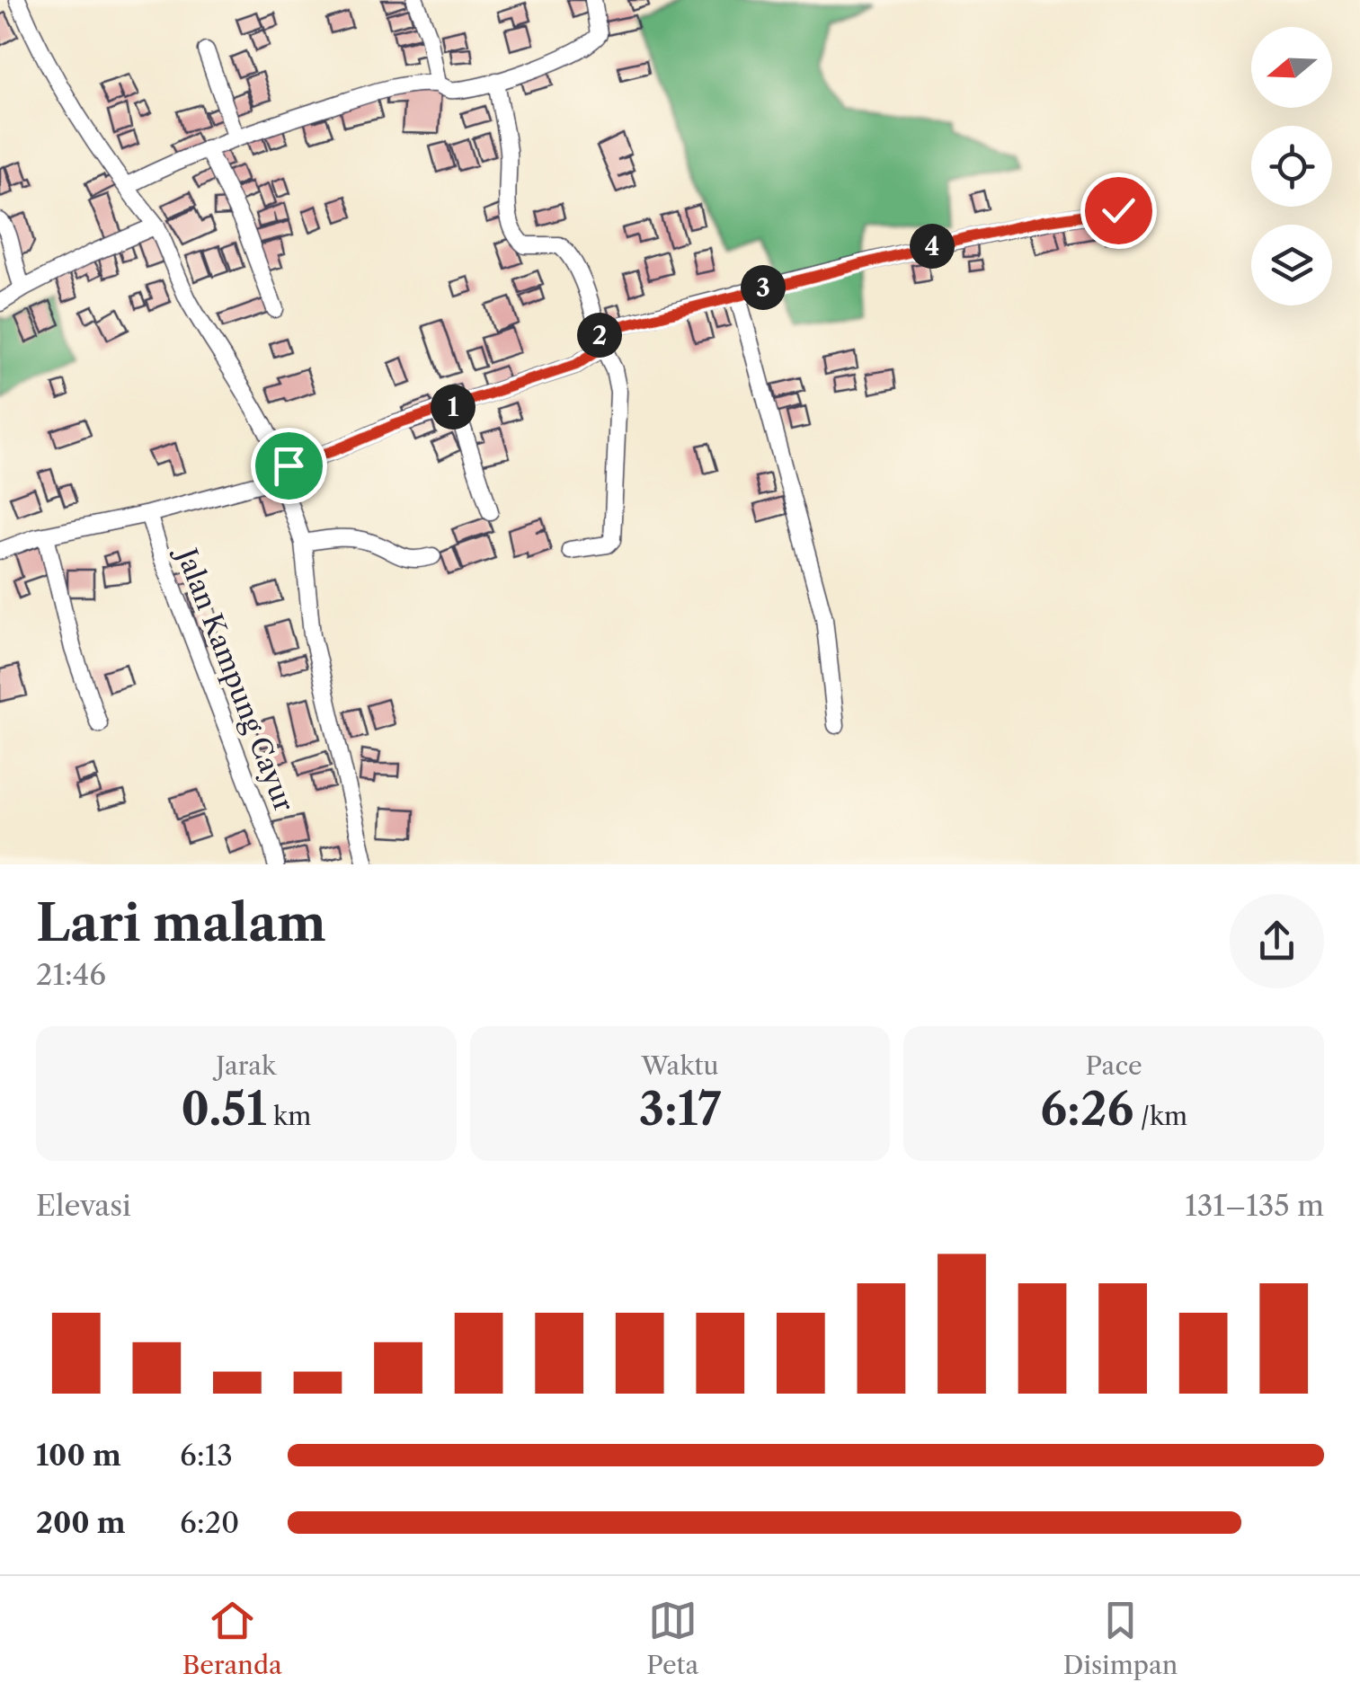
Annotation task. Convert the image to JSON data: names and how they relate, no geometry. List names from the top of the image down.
{
  "streets": {
    "street": ["Jalan Kampung Cayur"]
  },
  "north": "left",
  "page": {
    "pins": [
      "4",
      "3",
      "2",
      "1"
    ],
    "heading": ["Lari malam", "21:46"],
    "stats": [
      ["Jarak", "0.51 km"],
      ["Waktu", "3:17"],
      ["Pace", "6:26 /km"]
    ],
    "chart": ["Elevasi", "131–135 m"],
    "list": [
      {
        "name": "100 m",
        "note": "6:13"
      },
      {
        "name": "200 m",
        "note": "6:20"
      }
    ],
    "tabs": ["Beranda", "Peta", "Disimpan"]
  }
}
